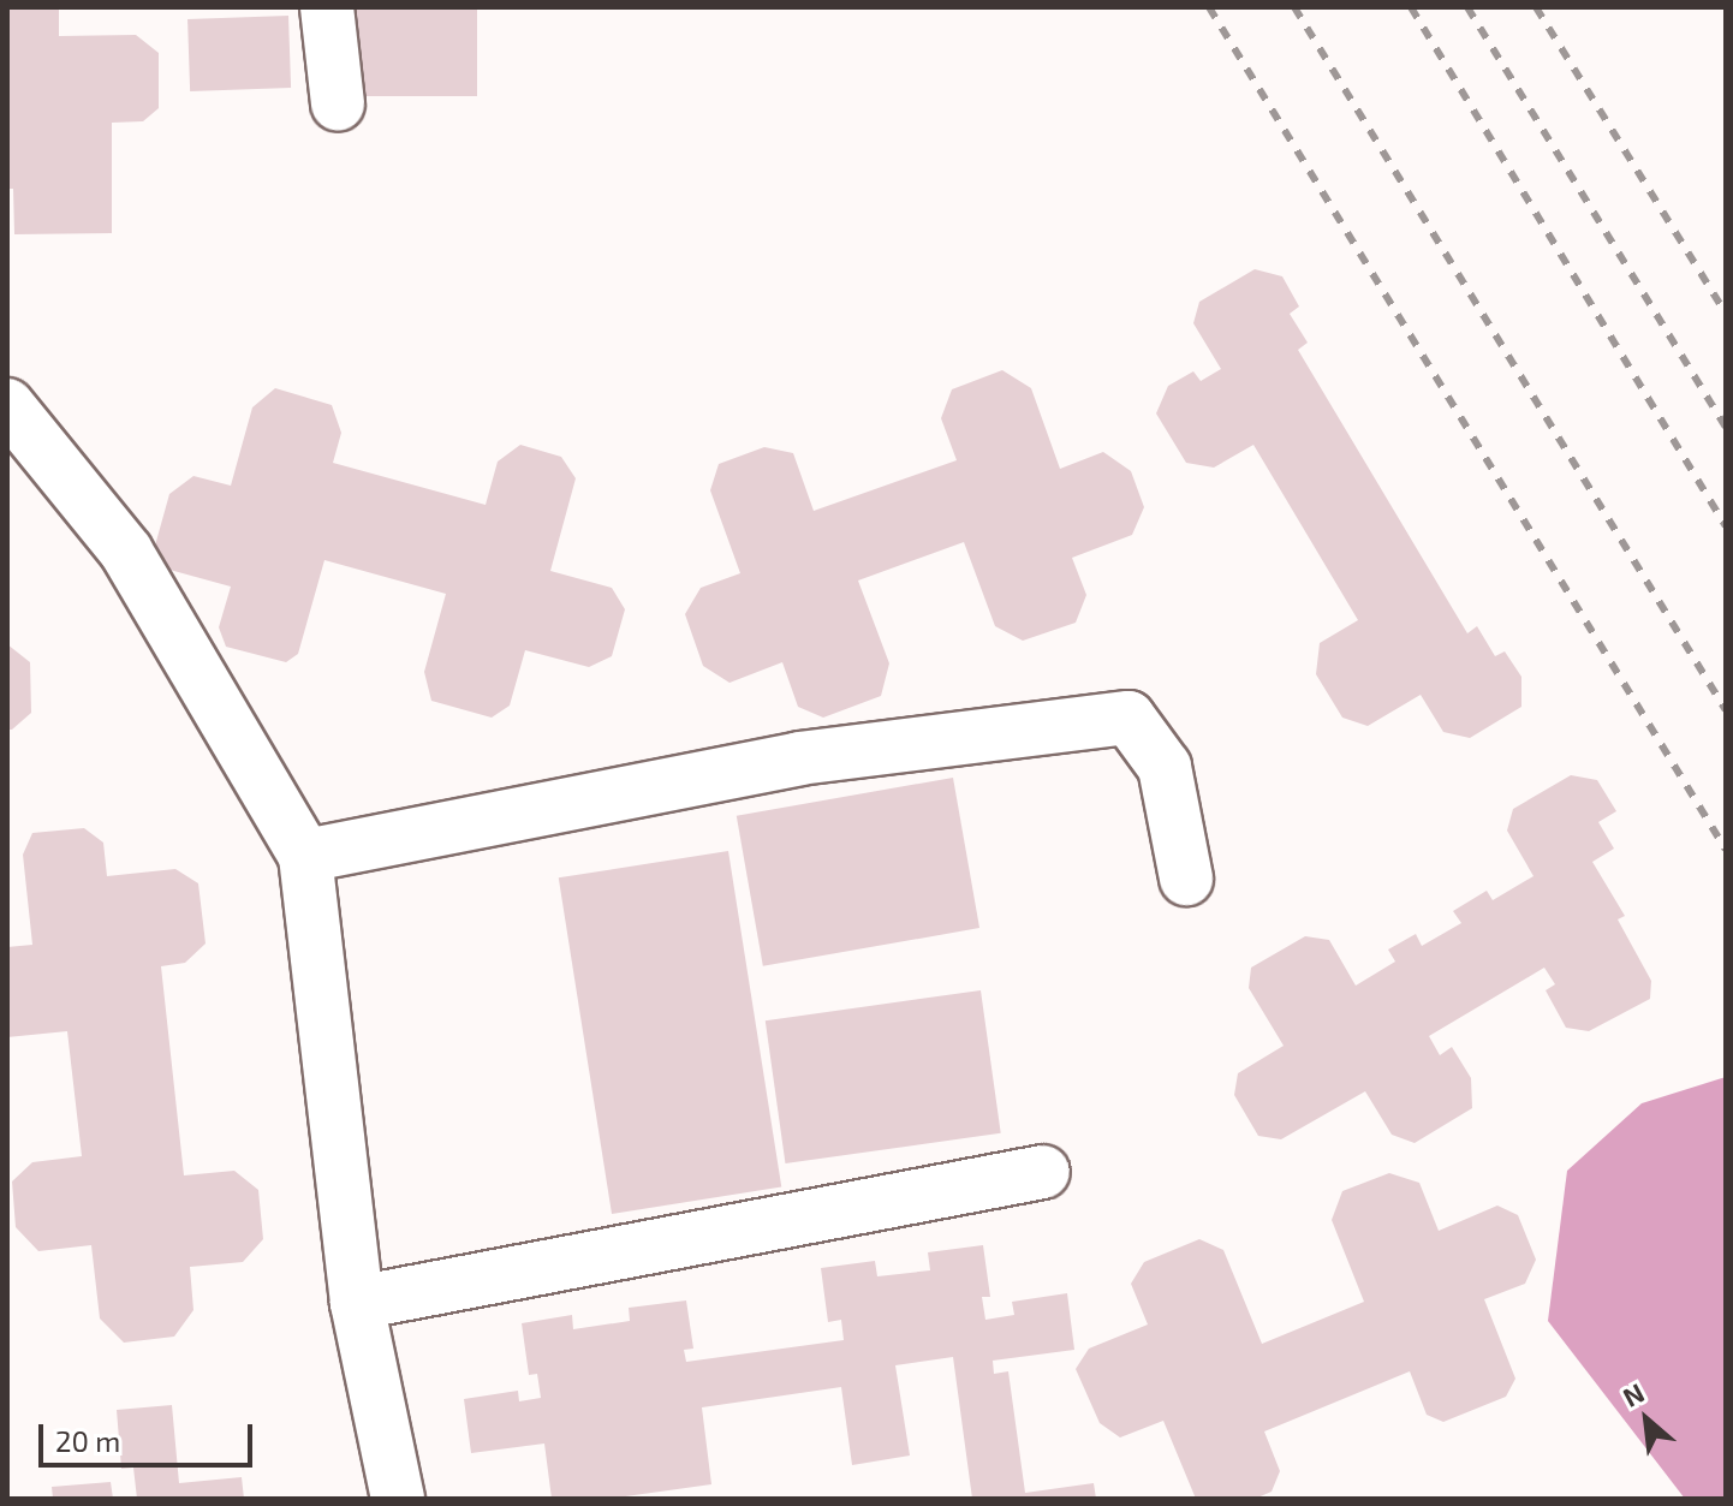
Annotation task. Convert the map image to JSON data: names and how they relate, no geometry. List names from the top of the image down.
{
  "scale_bar": "20 m",
  "north": "top left"
}
